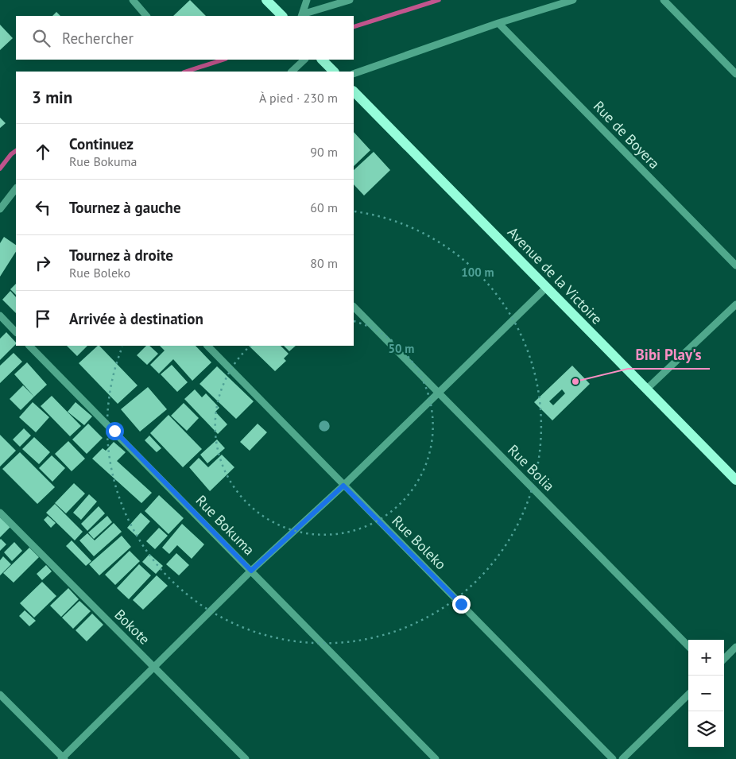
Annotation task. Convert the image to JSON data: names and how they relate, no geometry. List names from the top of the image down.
{
  "streets": {
    "main road": ["Avenue de la Victoire"],
    "street": [
      "Rue de Boyera",
      "Rue Bolia",
      "Rue Bokuma",
      "Rue Boleko",
      "Bokote"
    ]
  },
  "places": ["Bibi Play's"],
  "page": {
    "search": "Rechercher",
    "heading": ["3 min", "À pied · 230 m"],
    "list": [
      ["Continuez", "Rue Bokuma", "90 m"],
      ["Tournez à gauche", "60 m"],
      ["Tournez à droite", "Rue Boleko", "80 m"],
      "Arrivée à destination"
    ],
    "map_buttons": ["+", "−"]
  },
  "rings": ["100 m", "50 m"]
}
